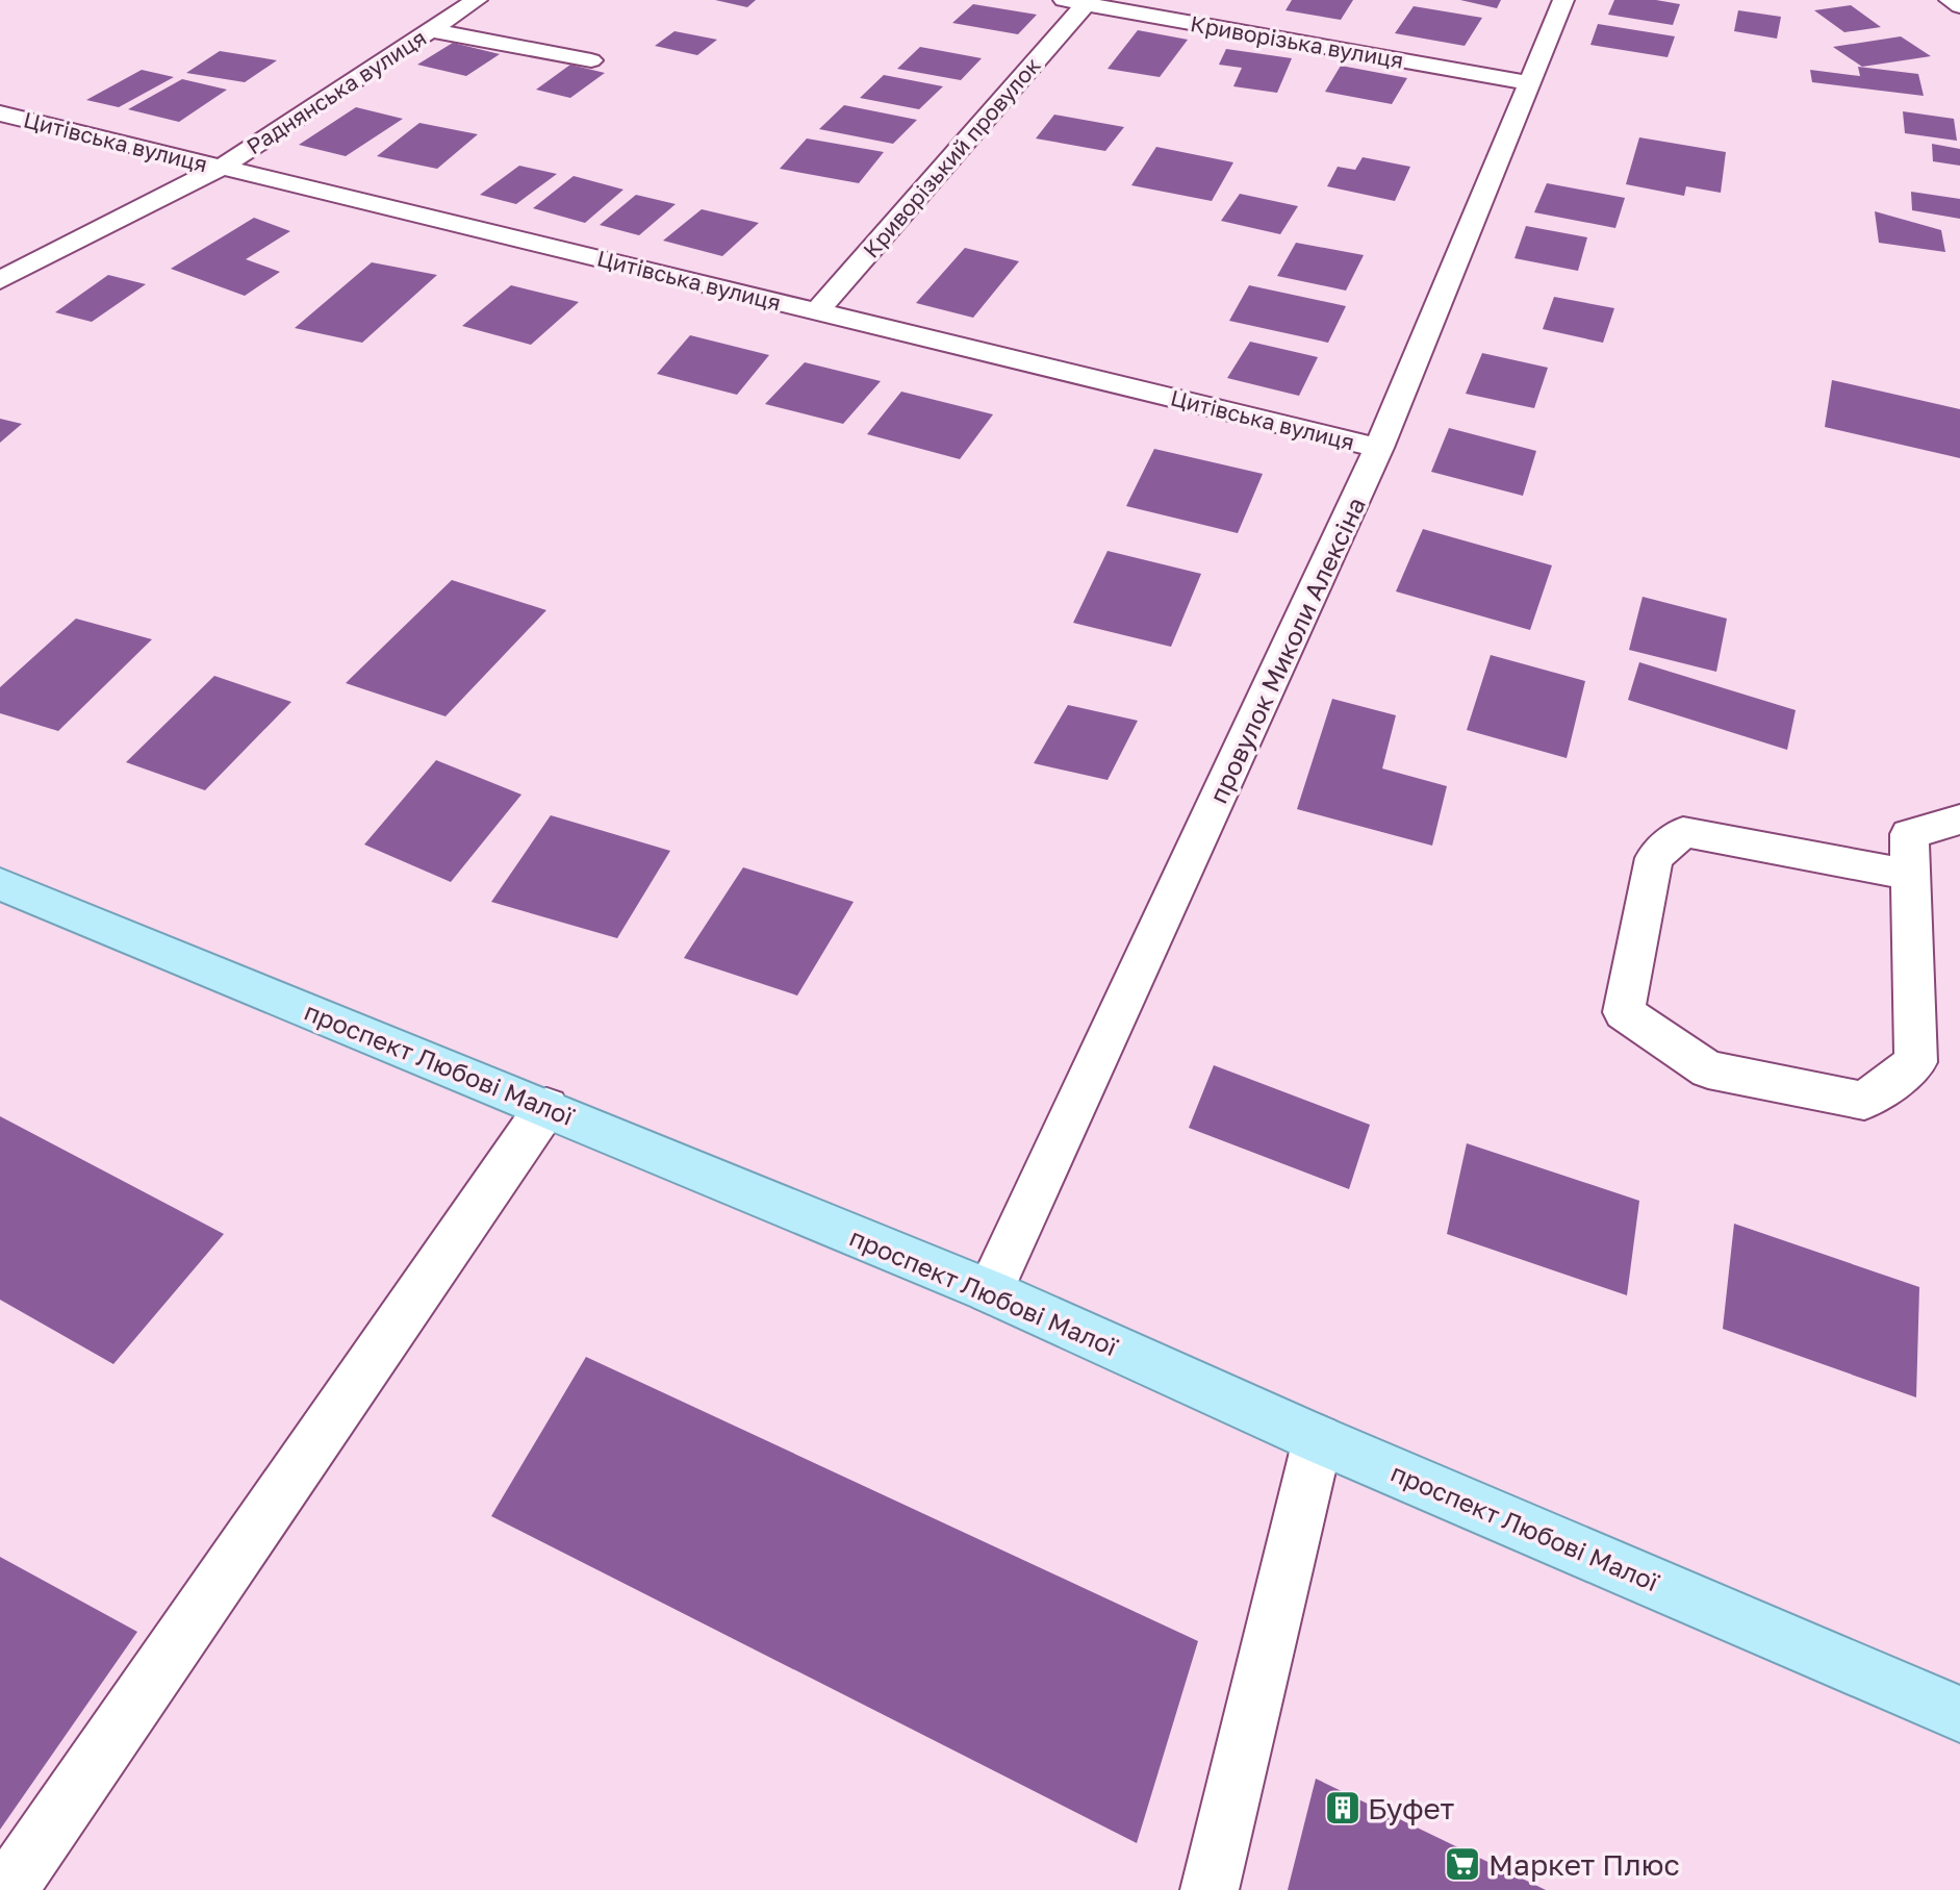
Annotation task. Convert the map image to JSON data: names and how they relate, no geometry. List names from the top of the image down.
{
  "streets": {
    "main road": ["проспект Любові Малої"],
    "street": [
      "Криворізька вулиця",
      "Раднянська вулиця",
      "Цитівська вулиця",
      "Криворізький провулок",
      "провулок Миколи Алексіна"
    ]
  },
  "crossings": [
    ["Криворізька вулиця", "Криворізький провулок"],
    ["Криворізька вулиця", "провулок Миколи Алексіна"],
    ["Раднянська вулиця", "Цитівська вулиця"],
    ["Цитівська вулиця", "Криворізький провулок"],
    ["Цитівська вулиця", "провулок Миколи Алексіна"],
    ["провулок Миколи Алексіна", "проспект Любові Малої"]
  ],
  "places": {
    "building": ["Буфет"],
    "supermarket": ["Маркет Плюс"]
  }
}
